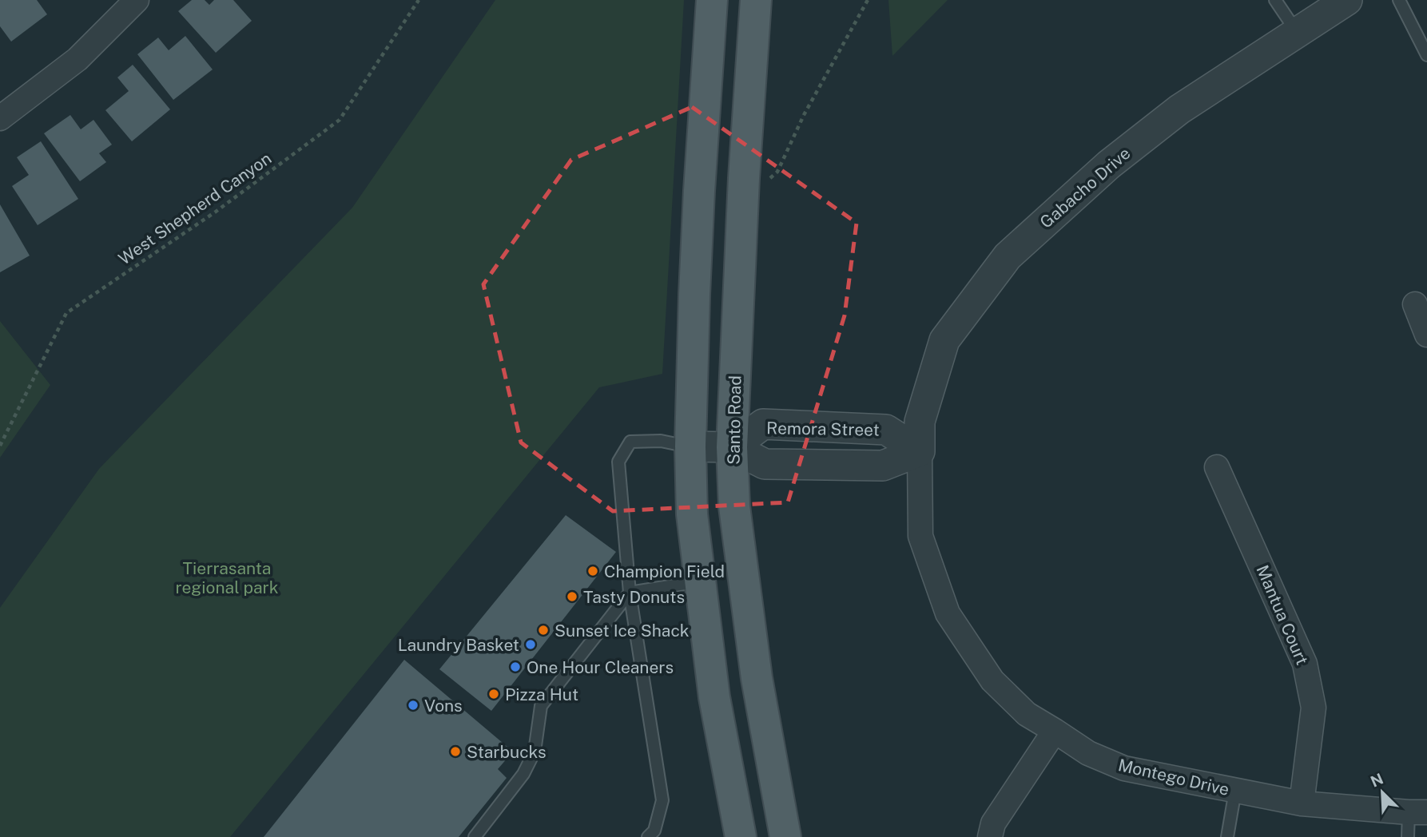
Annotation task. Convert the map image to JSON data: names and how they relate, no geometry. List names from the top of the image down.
{
  "streets": {
    "main road": ["Santo Road"],
    "street": [
      "Gabacho Drive",
      "Remora Street",
      "Mantua Court",
      "Montego Drive"
    ],
    "path": ["West Shepherd Canyon"]
  },
  "crossings": [
    ["Gabacho Drive", "Remora Street"],
    ["Gabacho Drive", "Montego Drive"],
    ["Santo Road", "Remora Street"],
    ["Remora Street", "Montego Drive"],
    ["Mantua Court", "Montego Drive"]
  ],
  "parks": ["Tierrasanta regional park"],
  "places": [
    "Champion Field",
    "Tasty Donuts",
    "Sunset Ice Shack",
    "Laundry Basket",
    "One Hour Cleaners",
    "Pizza Hut",
    "Vons",
    "Starbucks"
  ],
  "north": "top left"
}
